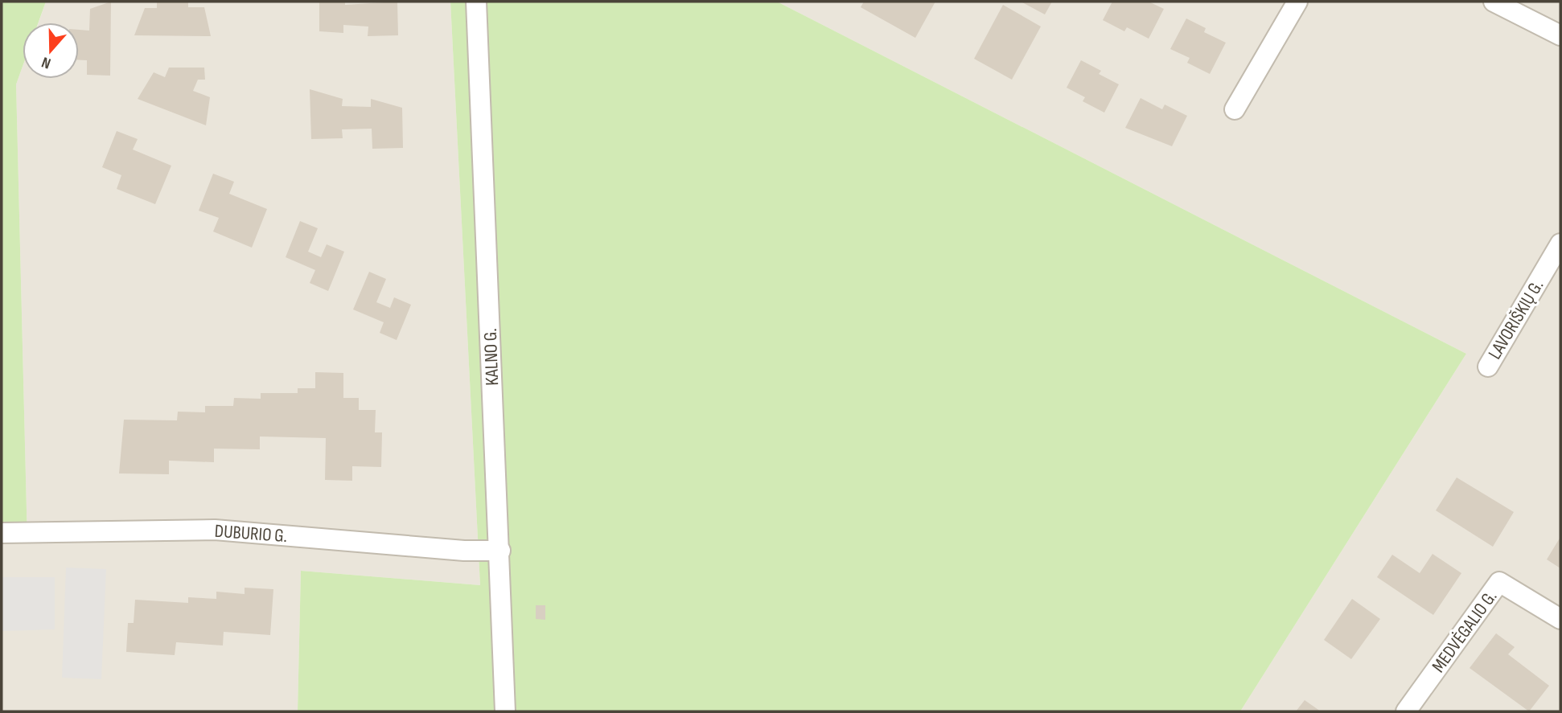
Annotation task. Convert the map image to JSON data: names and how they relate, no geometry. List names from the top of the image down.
{
  "streets": {
    "street": [
      "LAVORIŠKIŲ G.",
      "KALNO G.",
      "DUBURIO G.",
      "MEDVĖGALIO G."
    ]
  },
  "crossings": [
    ["KALNO G.", "DUBURIO G."]
  ],
  "north": "bottom"
}
